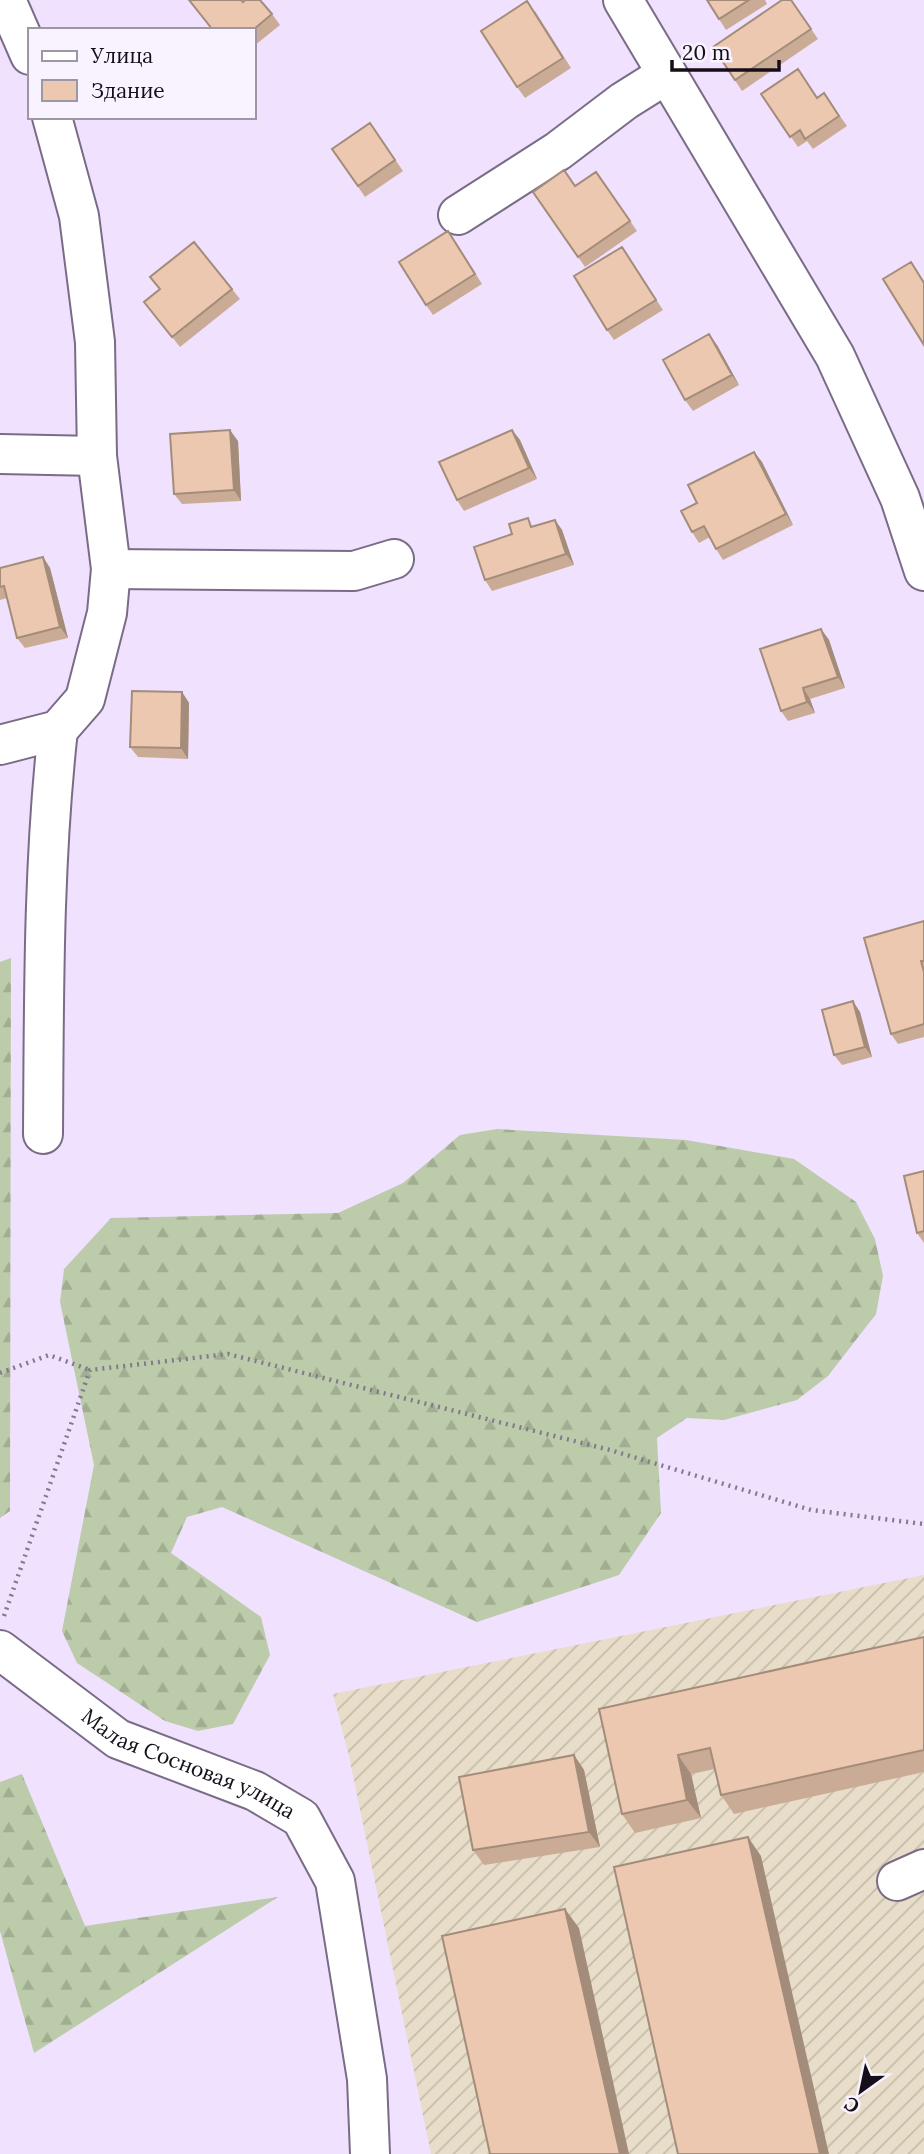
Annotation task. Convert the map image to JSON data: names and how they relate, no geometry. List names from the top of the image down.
{
  "streets": {
    "street": ["Малая Сосновая улица"]
  },
  "legend": ["Улица", "Здание"],
  "scale_bar": "20 m",
  "north": "bottom left"
}
